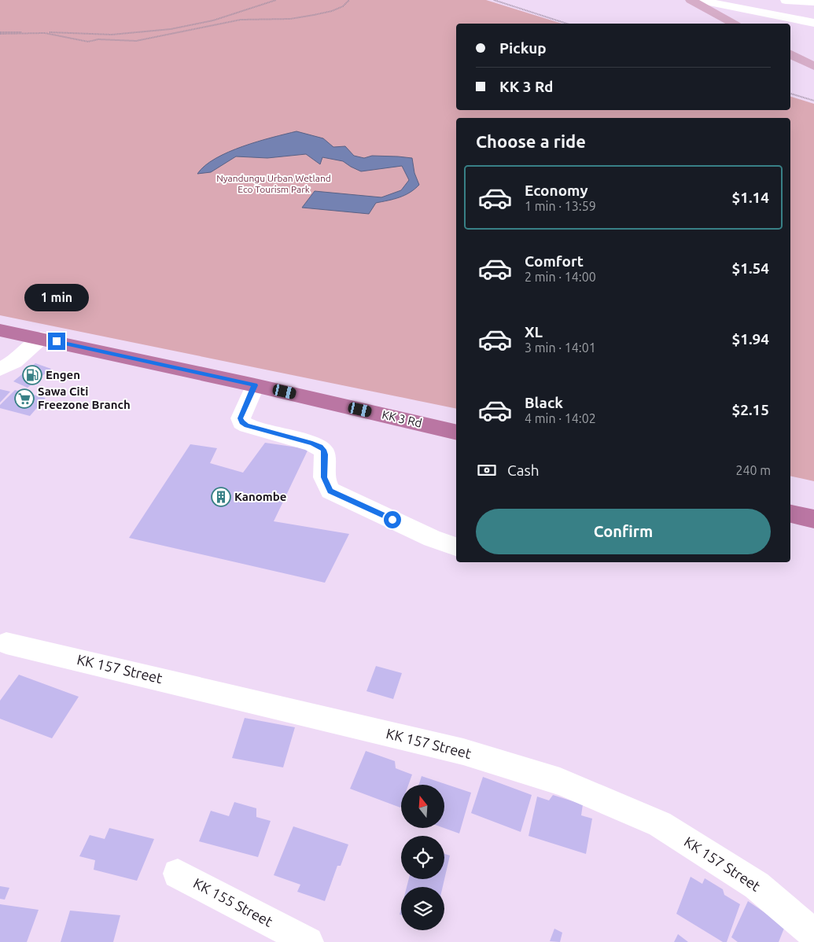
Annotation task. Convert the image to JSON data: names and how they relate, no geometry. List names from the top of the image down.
{
  "streets": {
    "highway": ["KK 3 Rd"],
    "street": ["KK 157 Street", "KK 155 Street"]
  },
  "parks": ["Nyandungu Urban Wetland Eco Tourism Park"],
  "places": {
    "fuel station": ["Engen"],
    "supermarket": ["Sawa Citi Freezone Branch"],
    "building": ["Kanombe"]
  },
  "north": "top",
  "page": {
    "banner": ["Pickup", "KK 3 Rd"],
    "heading": "Choose a ride",
    "list": [
      {
        "name": "Economy",
        "note": "1 min · 13:59",
        "value": "$1.14"
      },
      {
        "name": "Comfort",
        "note": "2 min · 14:00",
        "value": "$1.54"
      },
      {
        "name": "XL",
        "note": "3 min · 14:01",
        "value": "$1.94"
      },
      {
        "name": "Black",
        "note": "4 min · 14:02",
        "value": "$2.15"
      }
    ],
    "bubble": "1 min",
    "pay": ["Cash", "240 m"],
    "buttons": "Confirm"
  }
}
